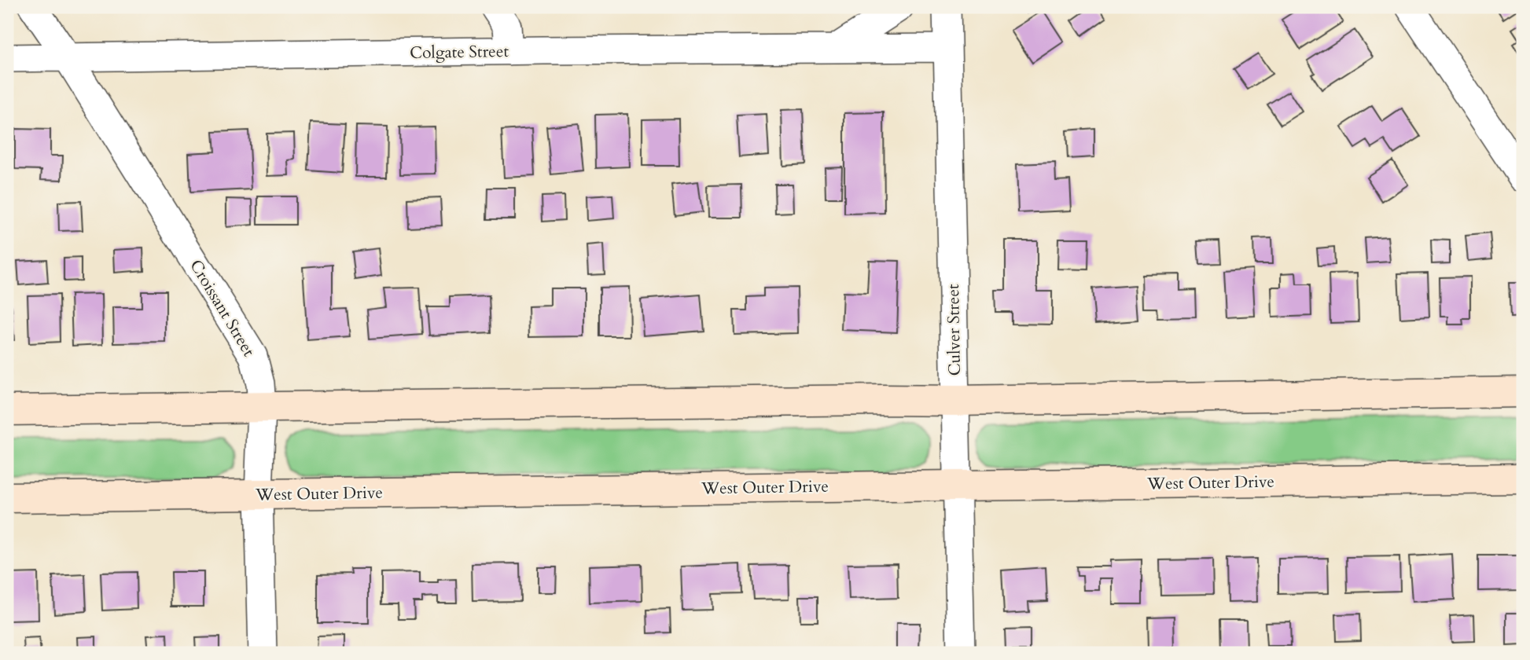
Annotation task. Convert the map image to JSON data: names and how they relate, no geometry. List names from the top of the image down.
{
  "streets": {
    "main road": ["West Outer Drive"],
    "street": ["Colgate Street", "Croissant Street", "Culver Street"]
  },
  "crossings": [
    ["Colgate Street", "Croissant Street"],
    ["Colgate Street", "Culver Street"],
    ["Croissant Street", "West Outer Drive"],
    ["Culver Street", "West Outer Drive"]
  ]
}
